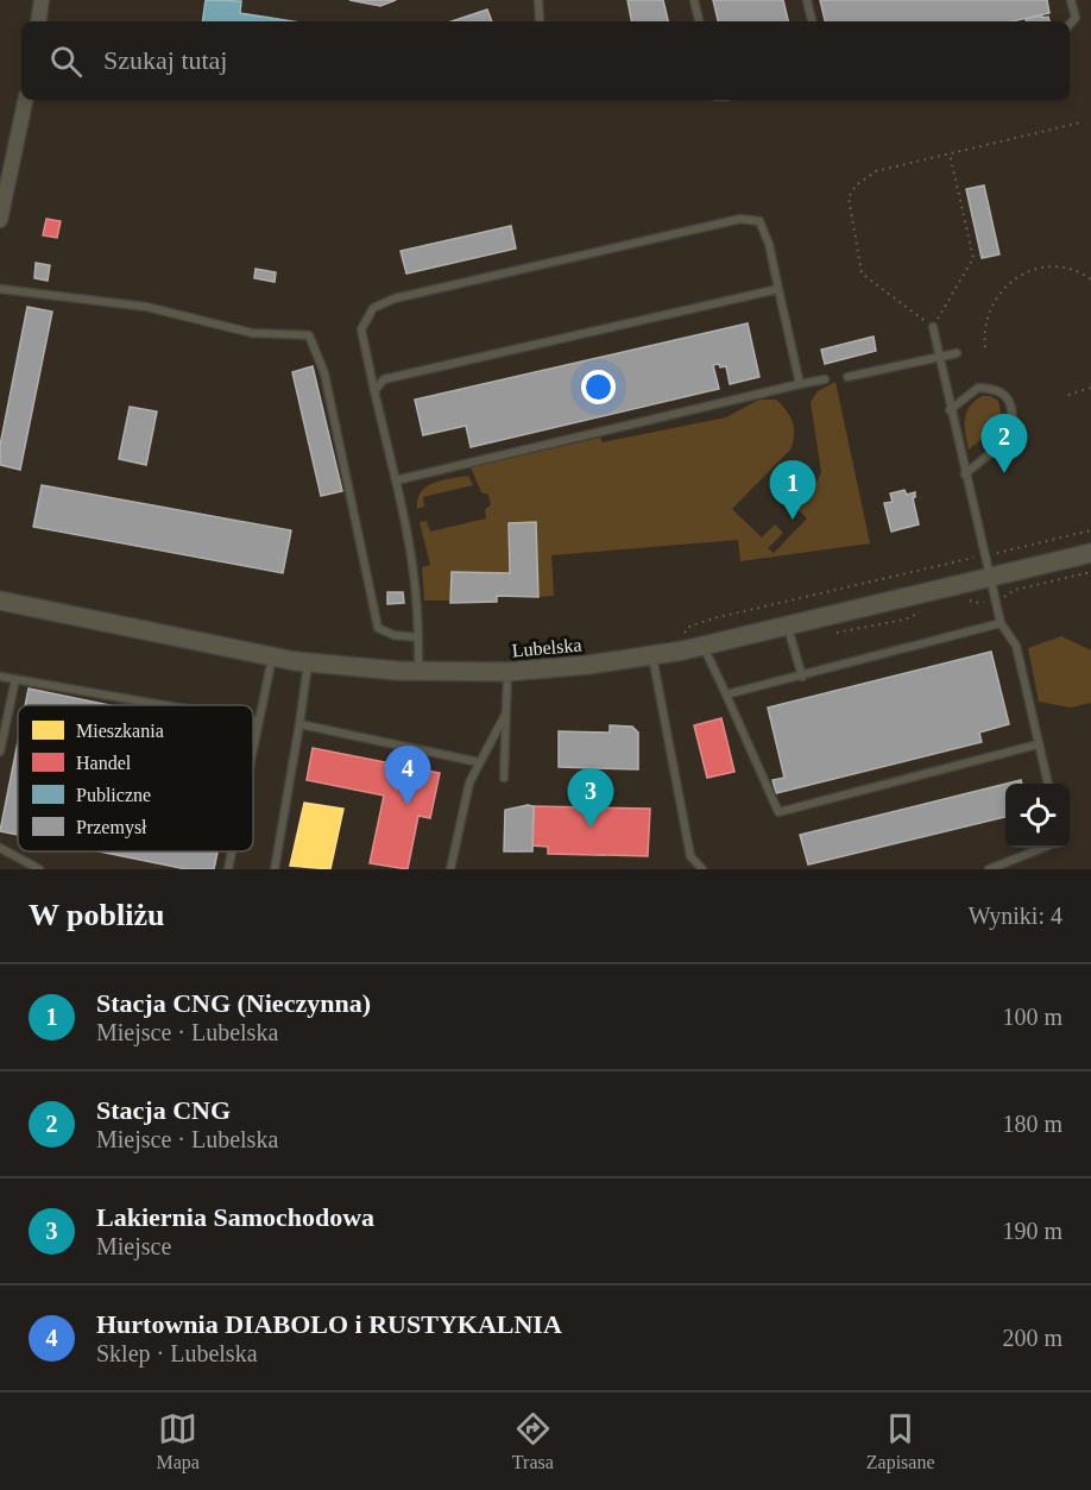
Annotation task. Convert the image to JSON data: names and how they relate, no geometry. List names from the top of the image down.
{
  "streets": {
    "street": ["Lubelska"]
  },
  "legend": [
    "Mieszkania",
    "Handel",
    "Publiczne",
    "Przemysł"
  ],
  "page": {
    "search": "Szukaj tutaj",
    "pins": [
      "2",
      "1",
      "4",
      "3"
    ],
    "heading": ["W pobliżu", "Wyniki: 4"],
    "list": [
      {
        "mark": "1",
        "name": "Stacja CNG (Nieczynna)",
        "note": "Miejsce · Lubelska",
        "value": "100 m"
      },
      {
        "mark": "2",
        "name": "Stacja CNG",
        "note": "Miejsce · Lubelska",
        "value": "180 m"
      },
      {
        "mark": "3",
        "name": "Lakiernia Samochodowa",
        "note": "Miejsce",
        "value": "190 m"
      },
      {
        "mark": "4",
        "name": "Hurtownia DIABOLO i RUSTYKALNIA",
        "note": "Sklep · Lubelska",
        "value": "200 m"
      }
    ],
    "nav": ["Mapa", "Trasa", "Zapisane"]
  }
}
